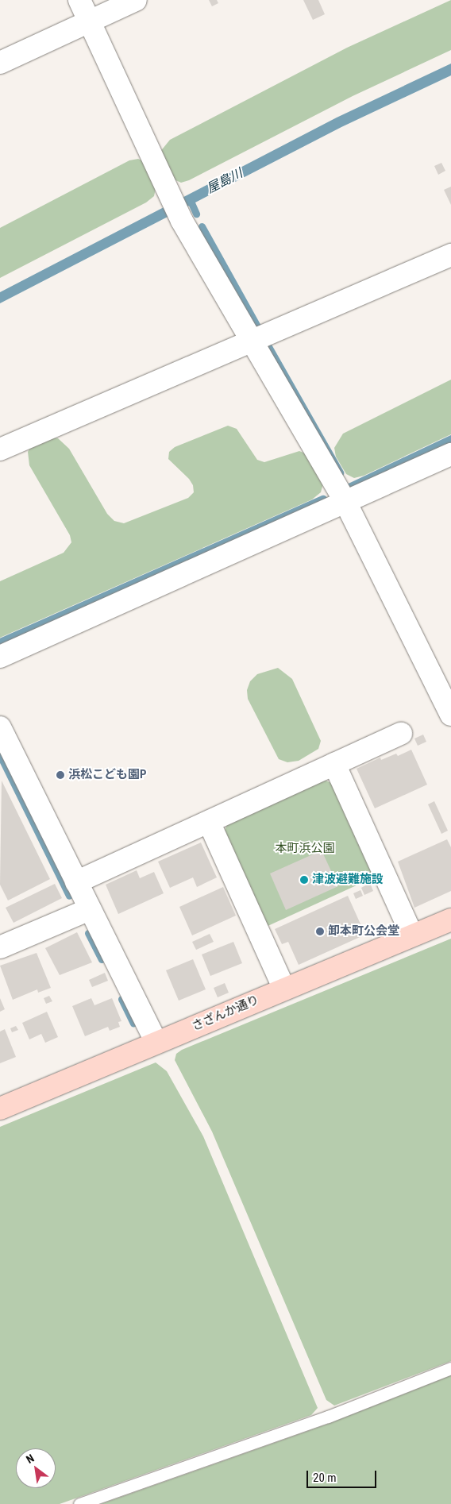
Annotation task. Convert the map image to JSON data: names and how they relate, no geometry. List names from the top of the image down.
{
  "streets": {
    "street": ["さざんか通り"]
  },
  "water": ["屋島川"],
  "parks": ["本町浜公園"],
  "places": ["浜松こども園P", "津波避難施設", "卸本町公会堂"],
  "scale_bar": "20 m",
  "north": "top left"
}
